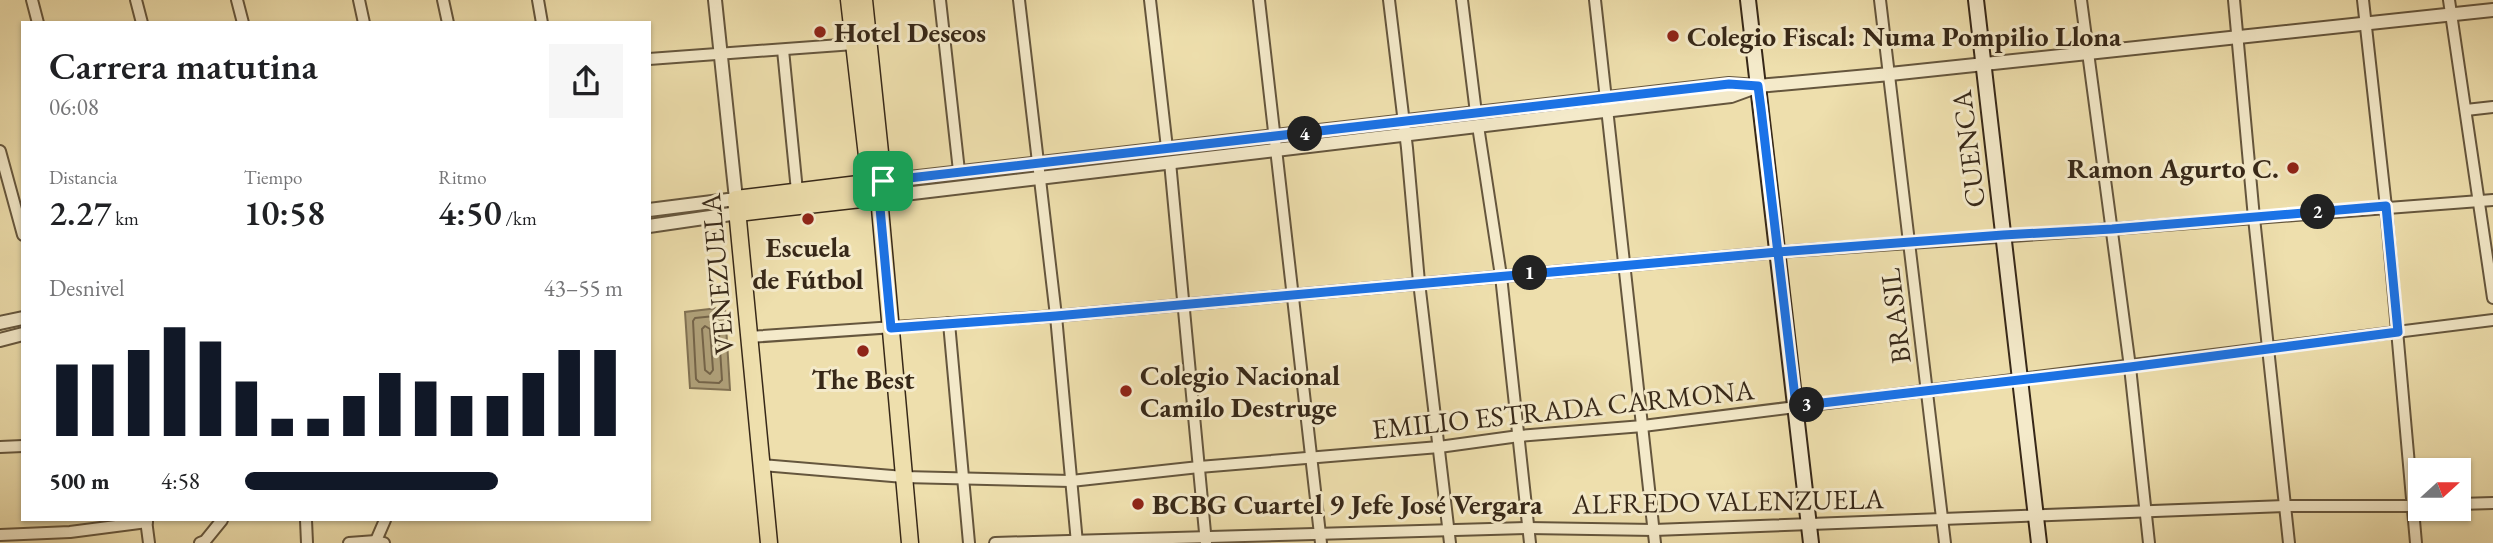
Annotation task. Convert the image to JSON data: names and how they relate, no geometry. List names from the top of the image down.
{
  "streets": {
    "main road": ["CUENCA", "VENEZUELA"],
    "street": ["BRASIL", "EMILIO ESTRADA CARMONA", "ALFREDO VALENZUELA"]
  },
  "crossings": [
    ["CUENCA", "EMILIO ESTRADA CARMONA"],
    ["CUENCA", "ALFREDO VALENZUELA"],
    ["VENEZUELA", "EMILIO ESTRADA CARMONA"],
    ["BRASIL", "EMILIO ESTRADA CARMONA"],
    ["BRASIL", "ALFREDO VALENZUELA"]
  ],
  "places": [
    "Hotel Deseos",
    "Colegio Fiscal: Numa Pompilio Llona",
    "Ramon Agurto C.",
    "Escuela de Fútbol",
    "The Best",
    "Colegio Nacional Camilo Destruge",
    "BCBG Cuartel 9 Jefe José Vergara"
  ],
  "north": "right",
  "page": {
    "heading": ["Carrera matutina", "06:08"],
    "pins": [
      "4",
      "2",
      "1",
      "3"
    ],
    "stats": [
      ["Distancia", "2.27 km"],
      ["Tiempo", "10:58"],
      ["Ritmo", "4:50 /km"]
    ],
    "chart": ["Desnivel", "43–55 m"],
    "list": [
      {
        "name": "500 m",
        "note": "4:58"
      }
    ]
  }
}
